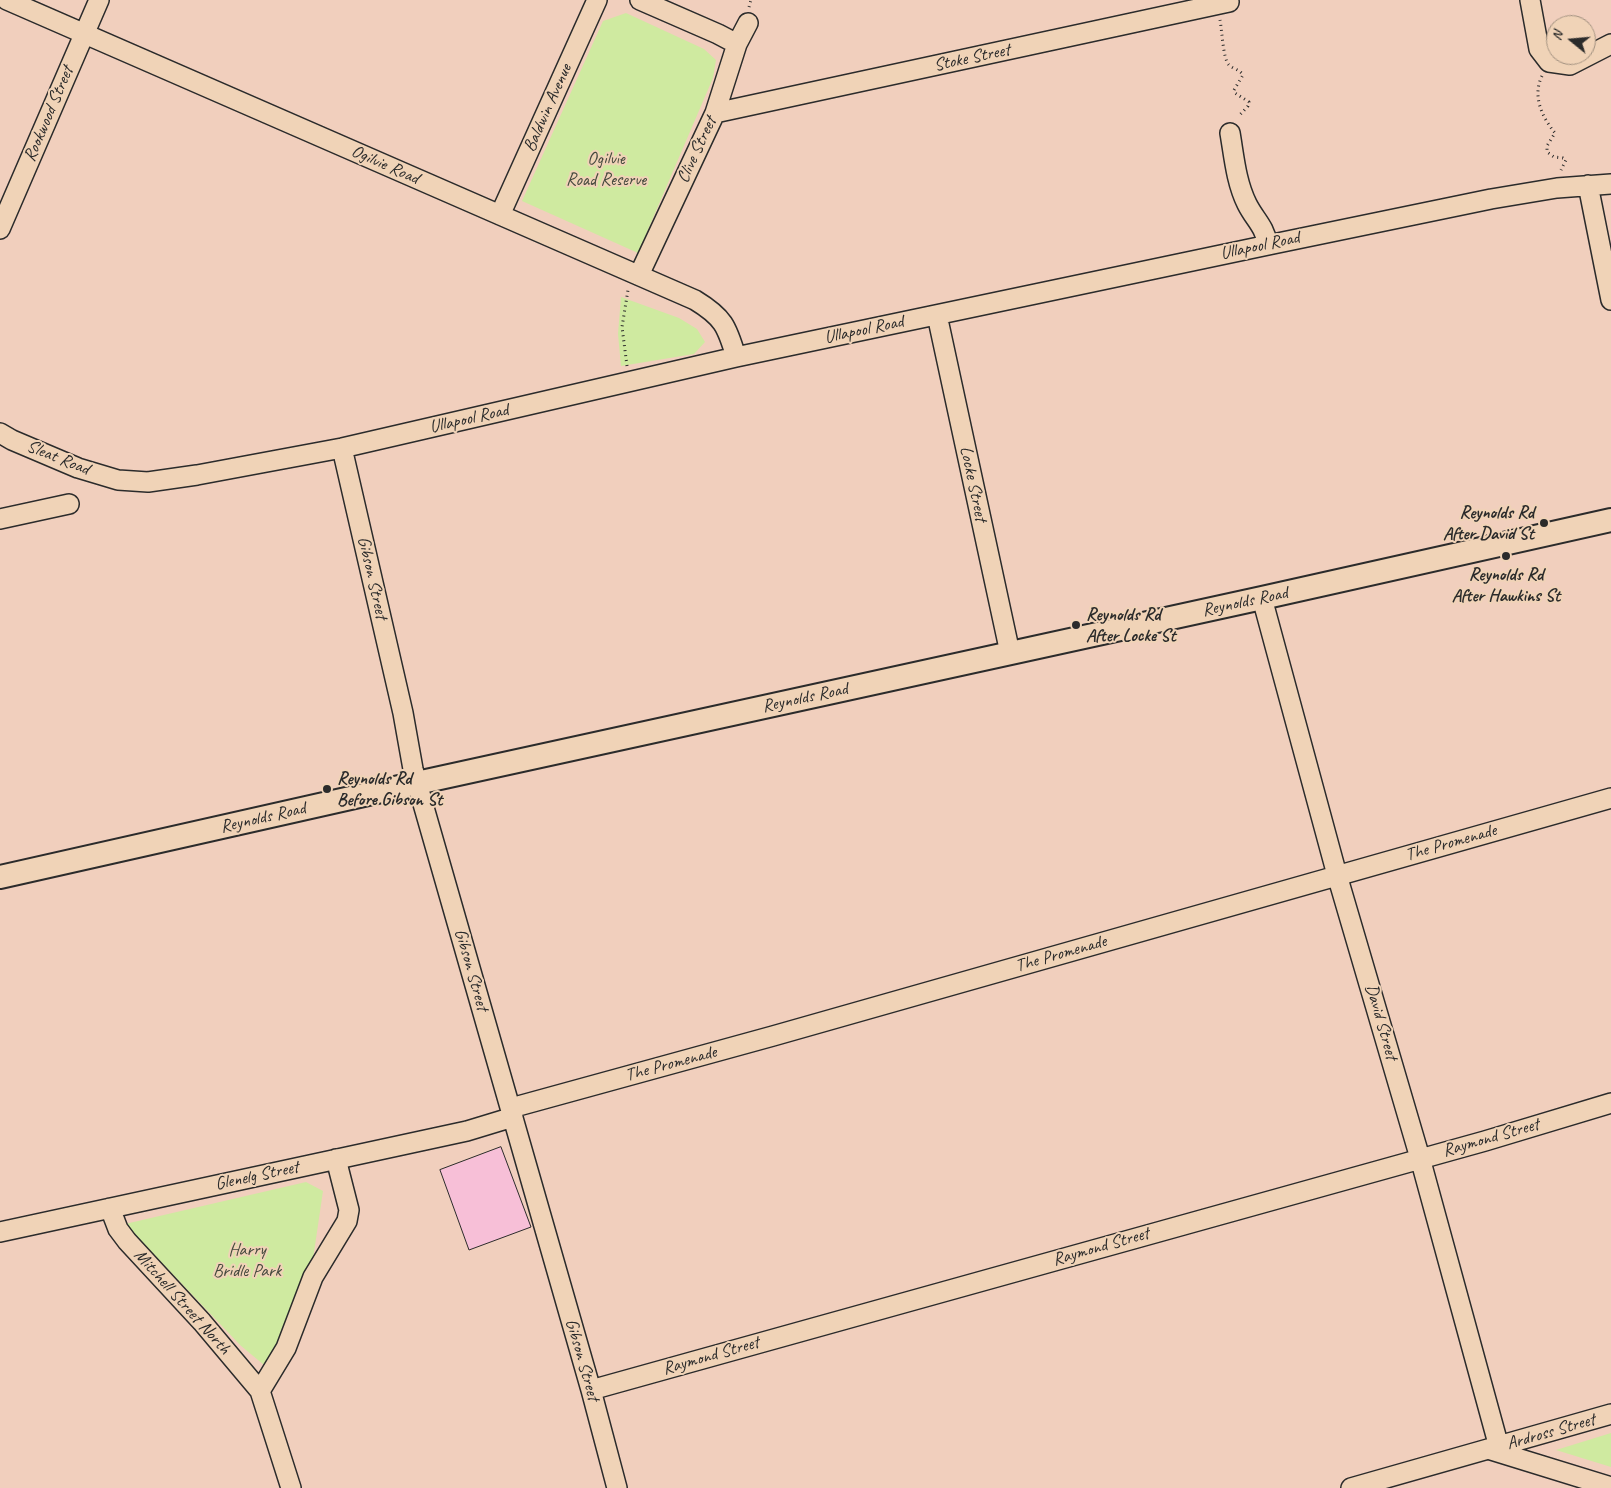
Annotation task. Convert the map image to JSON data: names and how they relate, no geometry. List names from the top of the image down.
{
  "streets": {
    "street": [
      "Stoke Street",
      "Baldwin Avenue",
      "Rookwood Street",
      "Clive Street",
      "Ogilvie Road",
      "Ullapool Road",
      "Sleat Road",
      "Locke Street",
      "Gibson Street",
      "Reynolds Road",
      "The Promenade",
      "David Street",
      "Raymond Street",
      "Glenelg Street",
      "Mitchell Street North",
      "Ardross Street"
    ]
  },
  "crossings": [
    ["Stoke Street", "Clive Street"],
    ["Baldwin Avenue", "Ogilvie Road"],
    ["Rookwood Street", "Ogilvie Road"],
    ["Clive Street", "Ogilvie Road"],
    ["Ogilvie Road", "Ullapool Road"],
    ["Ullapool Road", "Sleat Road"],
    ["Ullapool Road", "Locke Street"],
    ["Ullapool Road", "Gibson Street"],
    ["Locke Street", "Reynolds Road"],
    ["Gibson Street", "Reynolds Road"],
    ["Gibson Street", "The Promenade"],
    ["Gibson Street", "Raymond Street"],
    ["Gibson Street", "Glenelg Street"],
    ["Reynolds Road", "David Street"],
    ["The Promenade", "David Street"],
    ["The Promenade", "Glenelg Street"],
    ["David Street", "Raymond Street"],
    ["David Street", "Ardross Street"],
    ["Glenelg Street", "Mitchell Street North"]
  ],
  "parks": ["Ogilvie Road Reserve", "Harry Bridle Park"],
  "places": [
    "Reynolds Rd After David St",
    "Reynolds Rd After Hawkins St",
    "Reynolds Rd After Locke St",
    "Reynolds Rd Before Gibson St"
  ],
  "north": "left"
}
